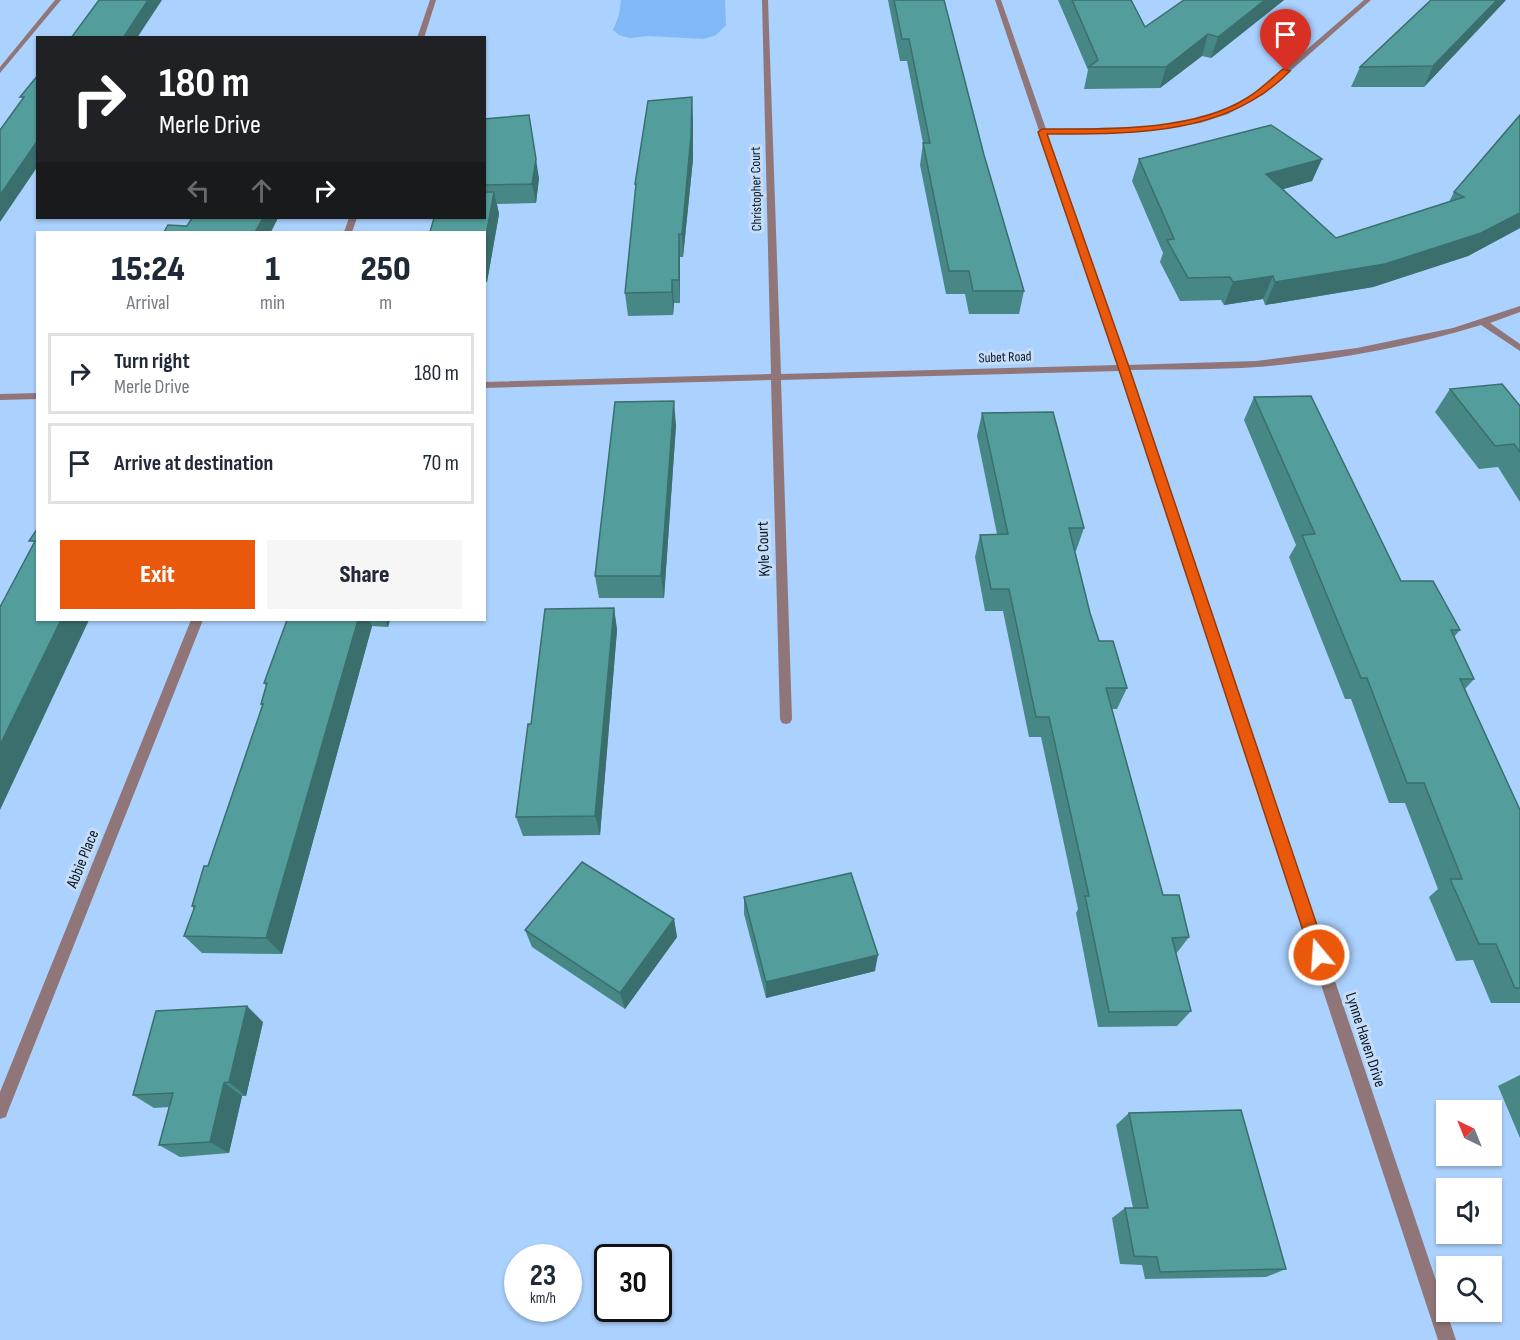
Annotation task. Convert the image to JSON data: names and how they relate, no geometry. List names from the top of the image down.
{
  "streets": {
    "street": [
      "Christopher Court",
      "Subet Road",
      "Kyle Court",
      "Abbie Place",
      "Lynne Haven Drive"
    ]
  },
  "crossings": [
    ["Christopher Court", "Subet Road"],
    ["Christopher Court", "Kyle Court"],
    ["Subet Road", "Kyle Court"],
    ["Subet Road", "Lynne Haven Drive"]
  ],
  "north": "top left",
  "page": {
    "turn": ["180 m", "Merle Drive"],
    "eta": [
      "15:24",
      "Arrival",
      "1",
      "min",
      "250",
      "m"
    ],
    "list": [
      {
        "name": "Turn right",
        "note": "Merle Drive",
        "value": "180 m"
      },
      {
        "name": "Arrive at destination",
        "value": "70 m"
      }
    ],
    "buttons": ["Exit", "Share"],
    "speed": "23 km/h",
    "limit": "30"
  }
}
